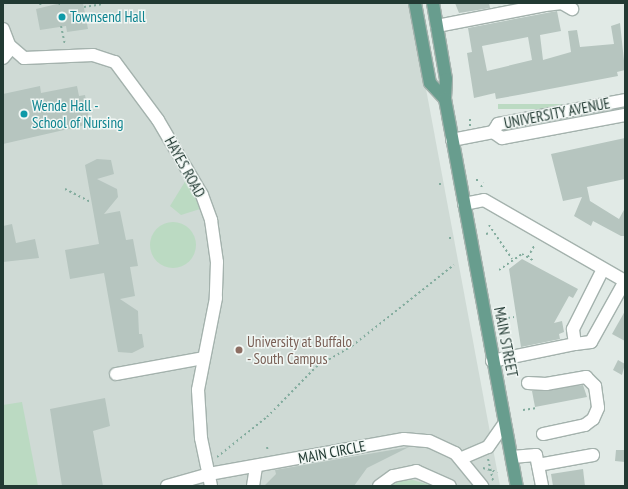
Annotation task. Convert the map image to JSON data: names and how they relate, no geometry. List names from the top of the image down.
{
  "streets": {
    "main road": ["MAIN STREET"],
    "street": ["UNIVERSITY AVENUE", "HAYES ROAD", "MAIN CIRCLE"]
  },
  "crossings": [
    ["UNIVERSITY AVENUE", "MAIN STREET"],
    ["HAYES ROAD", "MAIN CIRCLE"]
  ],
  "places": ["Townsend Hall", "Wende Hall - School of Nursing", "University at Buffalo - South Campus"]
}
